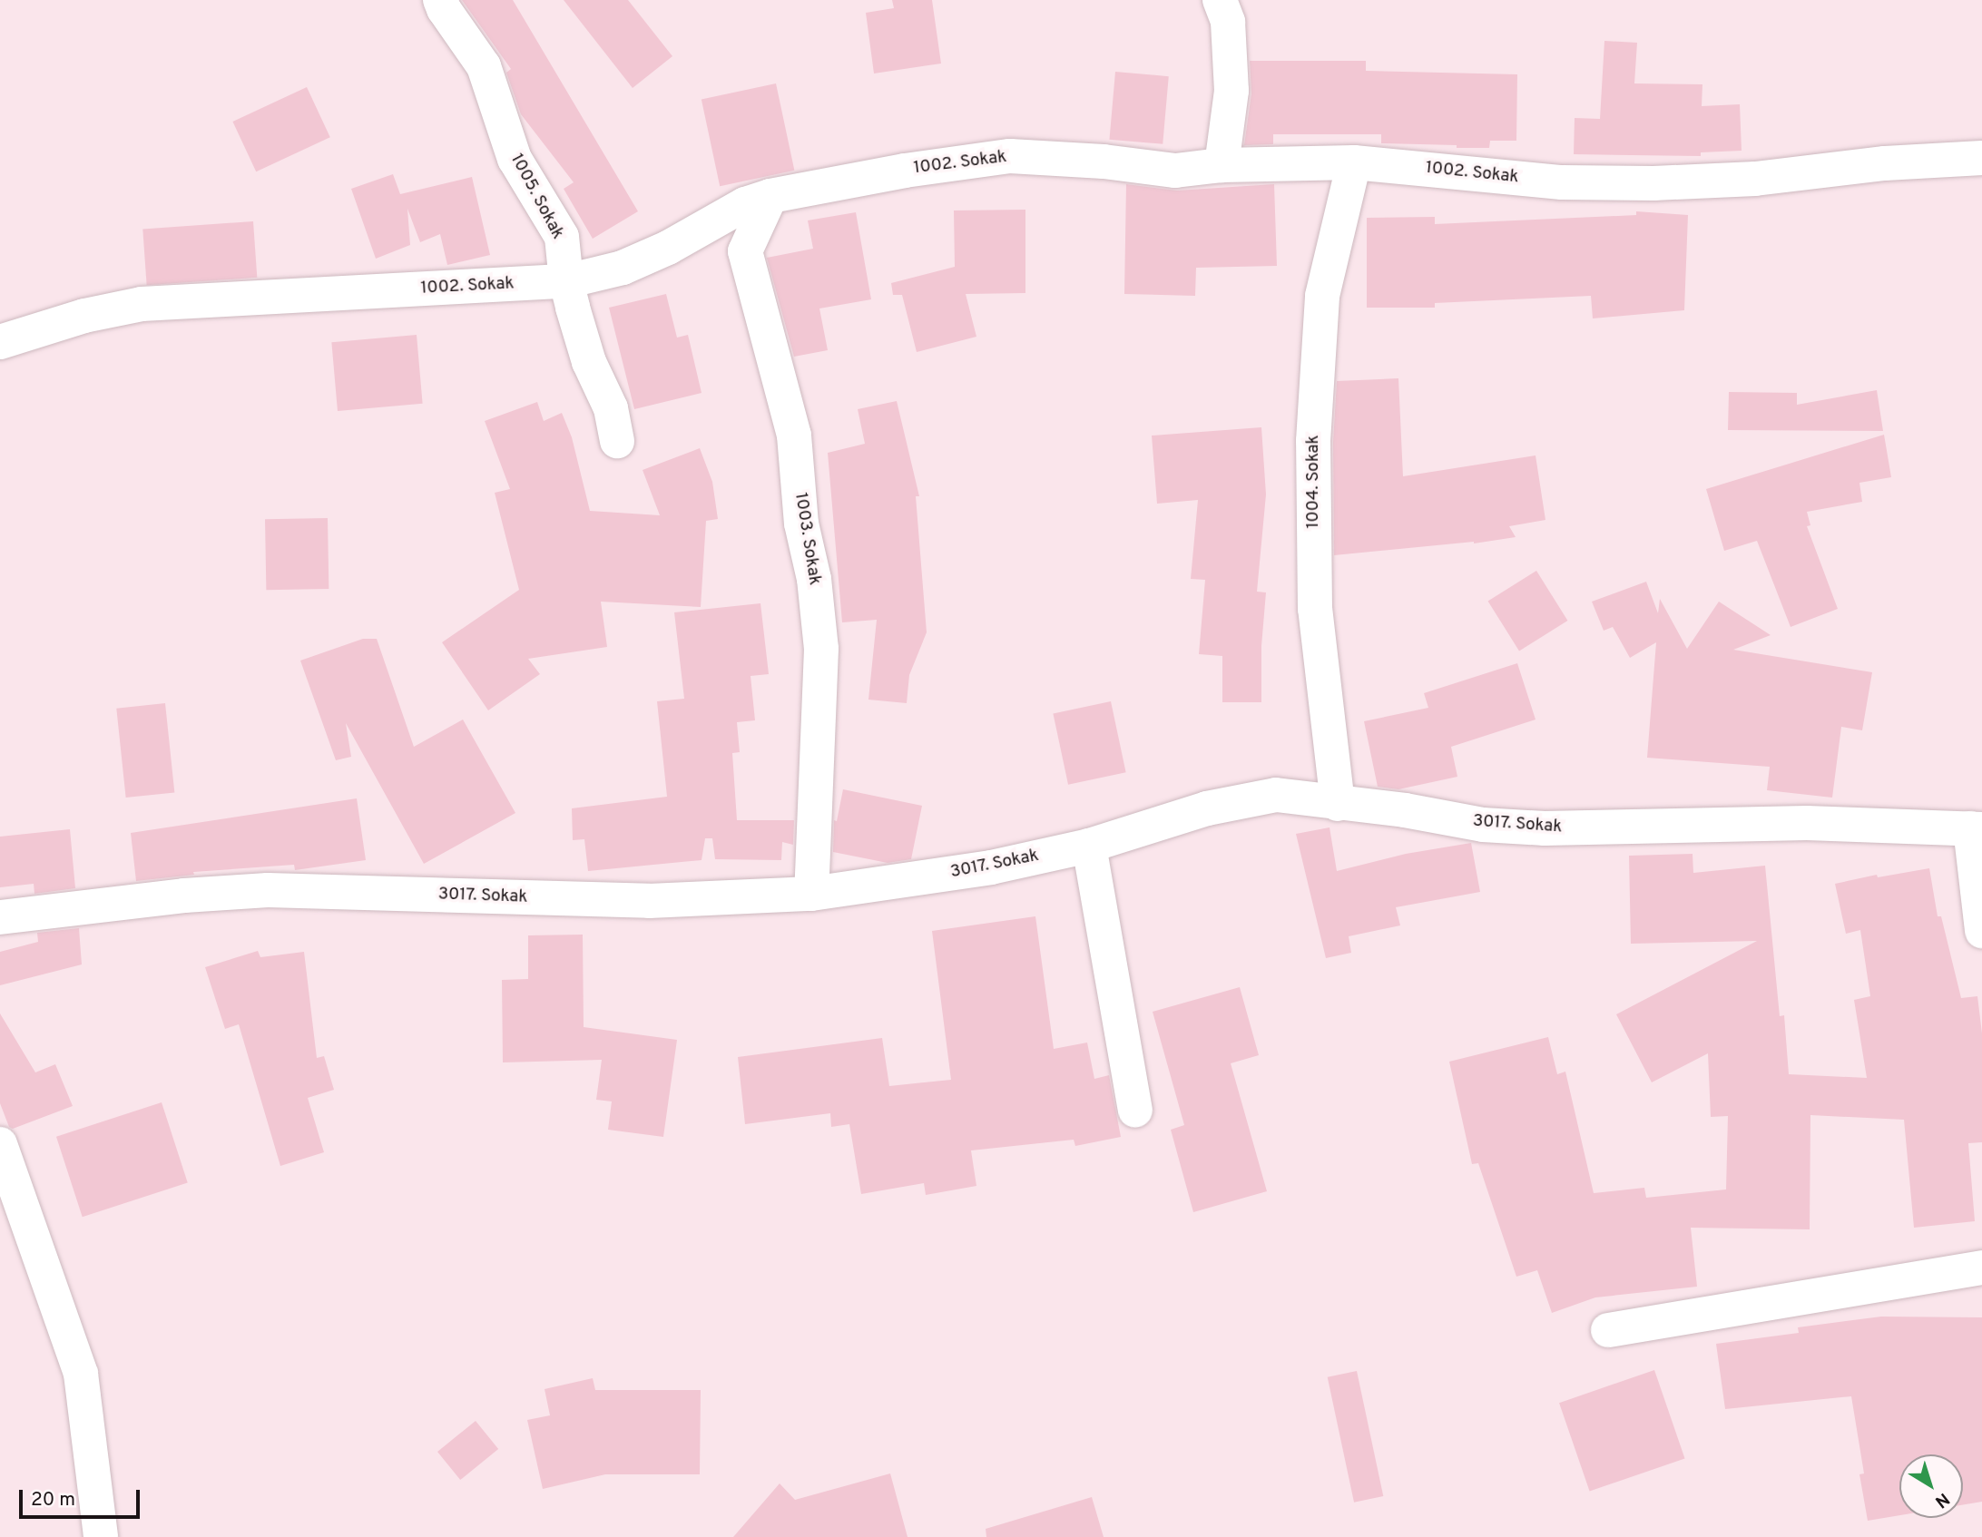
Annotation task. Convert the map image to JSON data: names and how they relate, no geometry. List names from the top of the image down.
{
  "streets": {
    "street": [
      "1002. Sokak",
      "1005. Sokak",
      "1004. Sokak",
      "1003. Sokak",
      "3017. Sokak"
    ]
  },
  "crossings": [
    ["1002. Sokak", "1005. Sokak"],
    ["1002. Sokak", "1004. Sokak"],
    ["1002. Sokak", "1003. Sokak"],
    ["1004. Sokak", "3017. Sokak"],
    ["1003. Sokak", "3017. Sokak"]
  ],
  "scale_bar": "20 m",
  "north": "bottom right"
}
